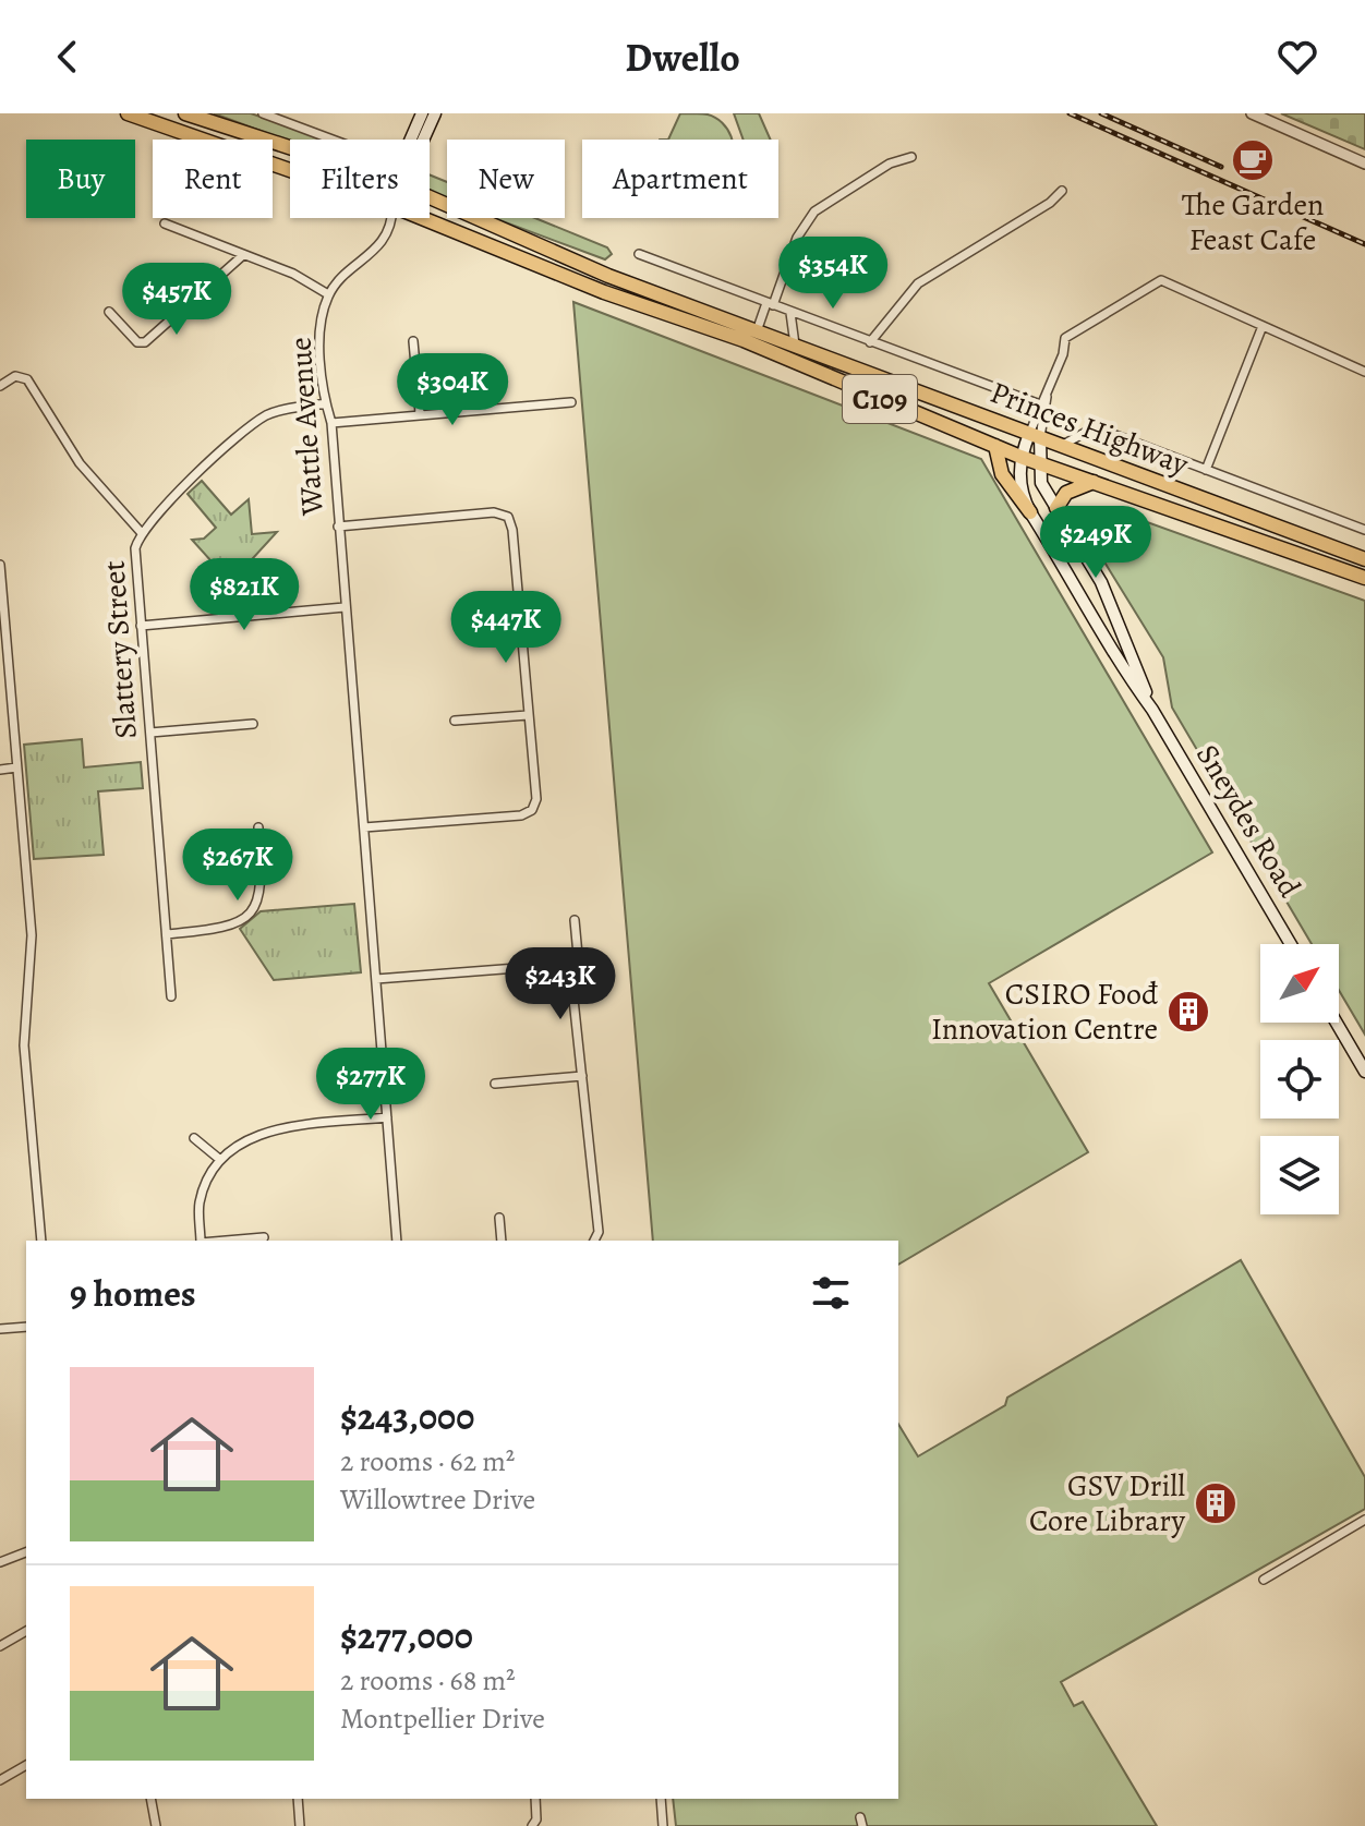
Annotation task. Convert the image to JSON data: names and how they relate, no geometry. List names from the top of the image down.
{
  "streets": {
    "highway": ["C109", "Princes Highway"],
    "main road": ["Sneydes Road"],
    "street": ["Wattle Avenue", "Slattery Street"]
  },
  "crossings": [
    ["Wattle Avenue", "Slattery Street"],
    ["Princes Highway", "Sneydes Road"]
  ],
  "places": {
    "cafe": ["The Garden Feast Cafe"],
    "building": ["CSIRO Foođ Innovation Centre", "GSV Drill Core Library"]
  },
  "north": "top right",
  "page": {
    "header": "Dwello",
    "chip": [
      "Buy",
      "Rent",
      "Filters",
      "New",
      "Apartment"
    ],
    "price": [
      "$354K",
      "$457K",
      "$304K",
      "$249K",
      "$821K",
      "$447K",
      "$267K",
      "$243K",
      "$277K"
    ],
    "heading": "9 homes",
    "list": [
      {
        "name": "$243,000",
        "note": "2 rooms · 62 m² · Willowtree Drive"
      },
      {
        "name": "$277,000",
        "note": "2 rooms · 68 m² · Montpellier Drive"
      }
    ]
  }
}
